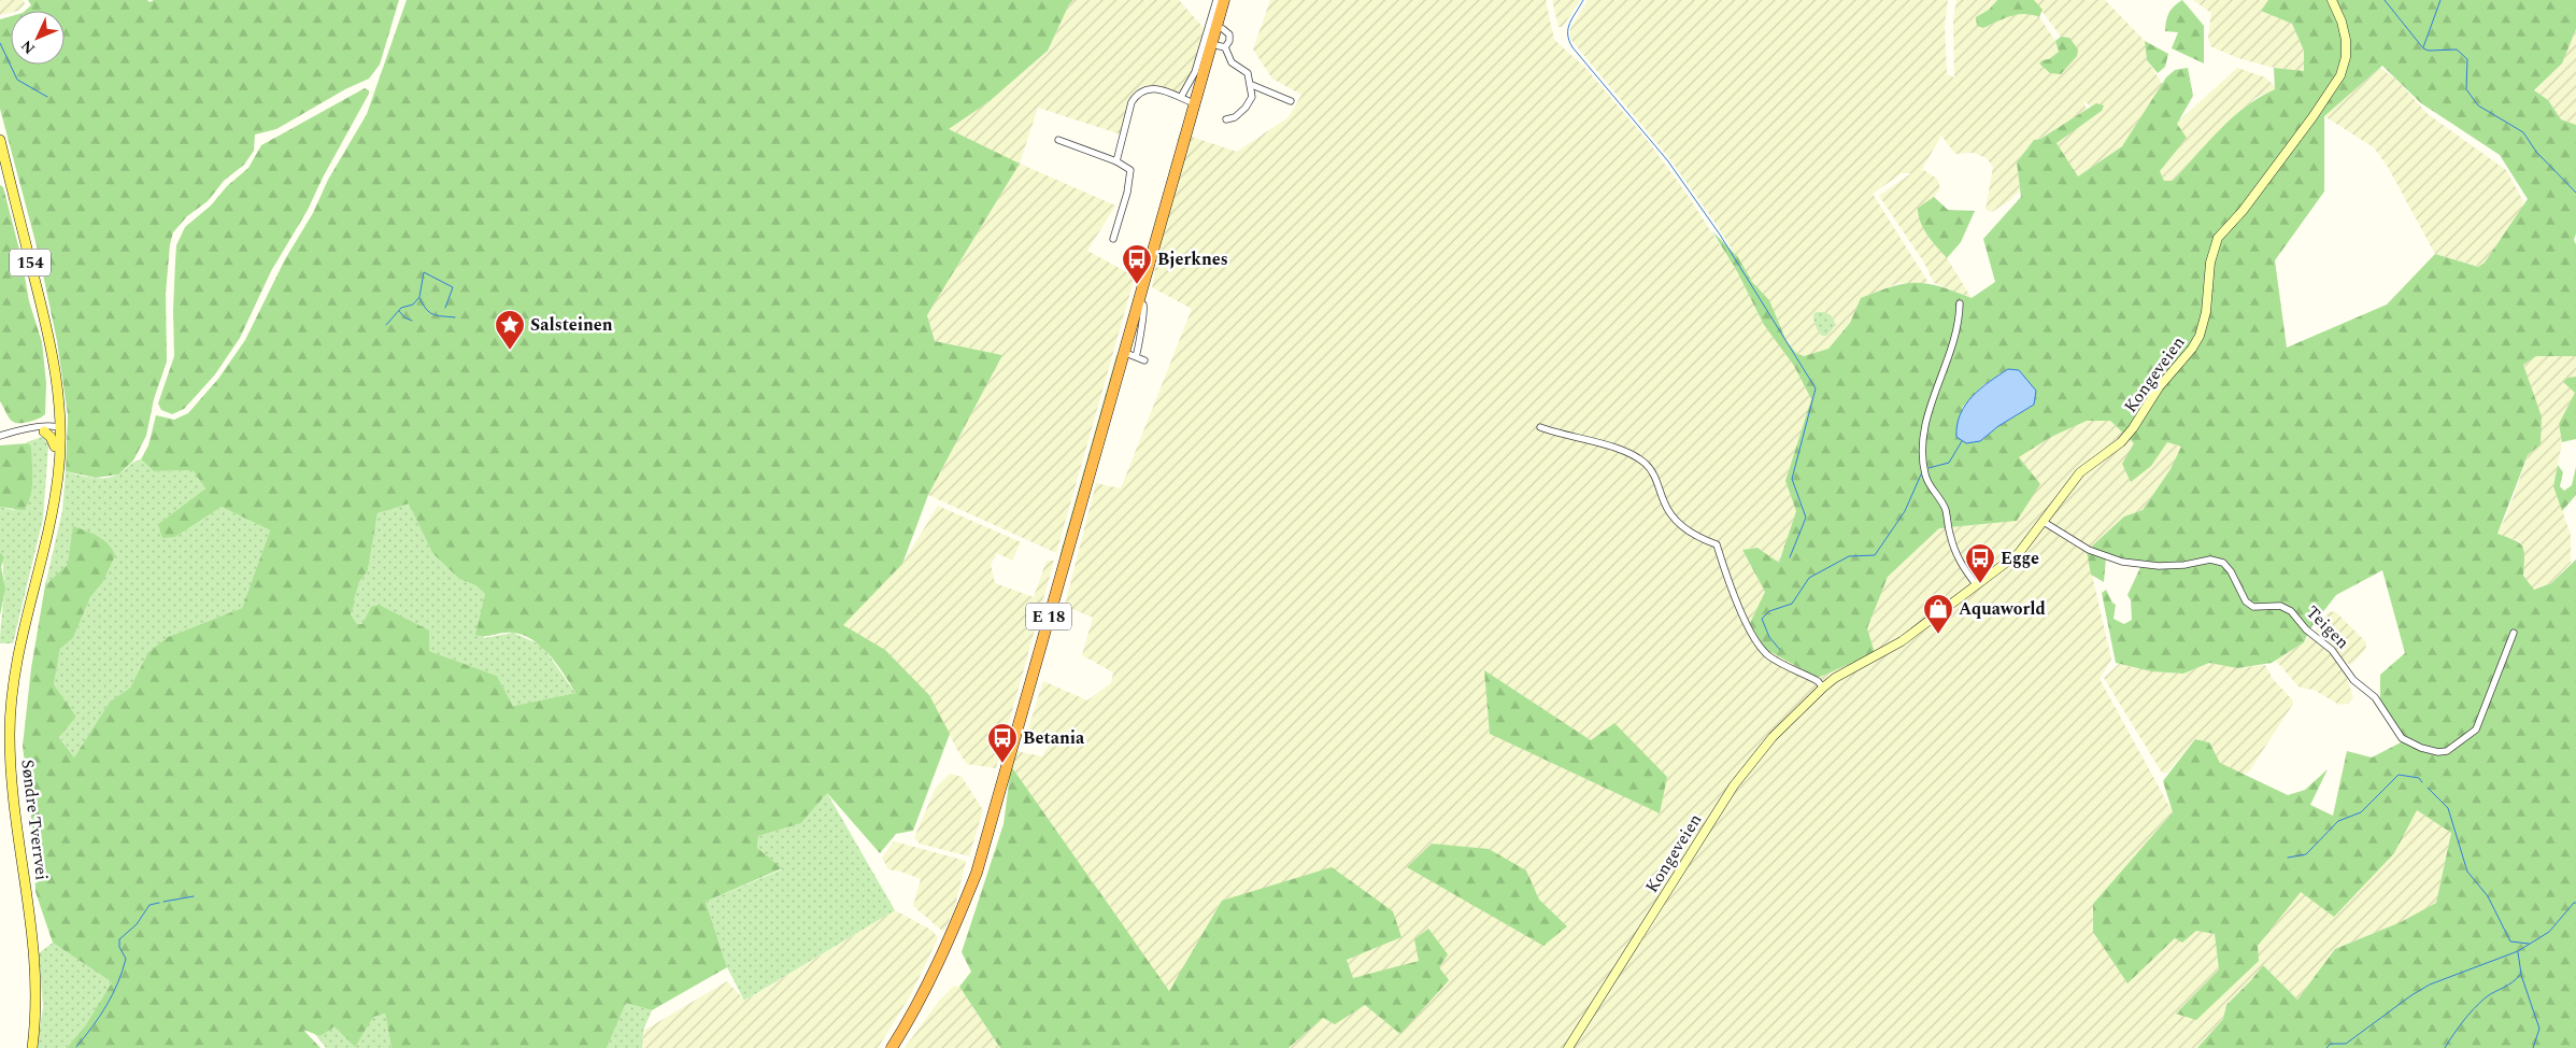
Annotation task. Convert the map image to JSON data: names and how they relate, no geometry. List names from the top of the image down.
{
  "streets": {
    "highway": ["E 18"],
    "main road": ["154", "Kongeveien", "Søndre Tverrvei"],
    "street": ["Teigen"]
  },
  "crossings": [
    ["Kongeveien", "Teigen"]
  ],
  "places": {
    "bus stop": ["Bjerknes", "Egge", "Betania"],
    "place": ["Salsteinen"],
    "shop": ["Aquaworld"]
  },
  "north": "bottom left"
}
